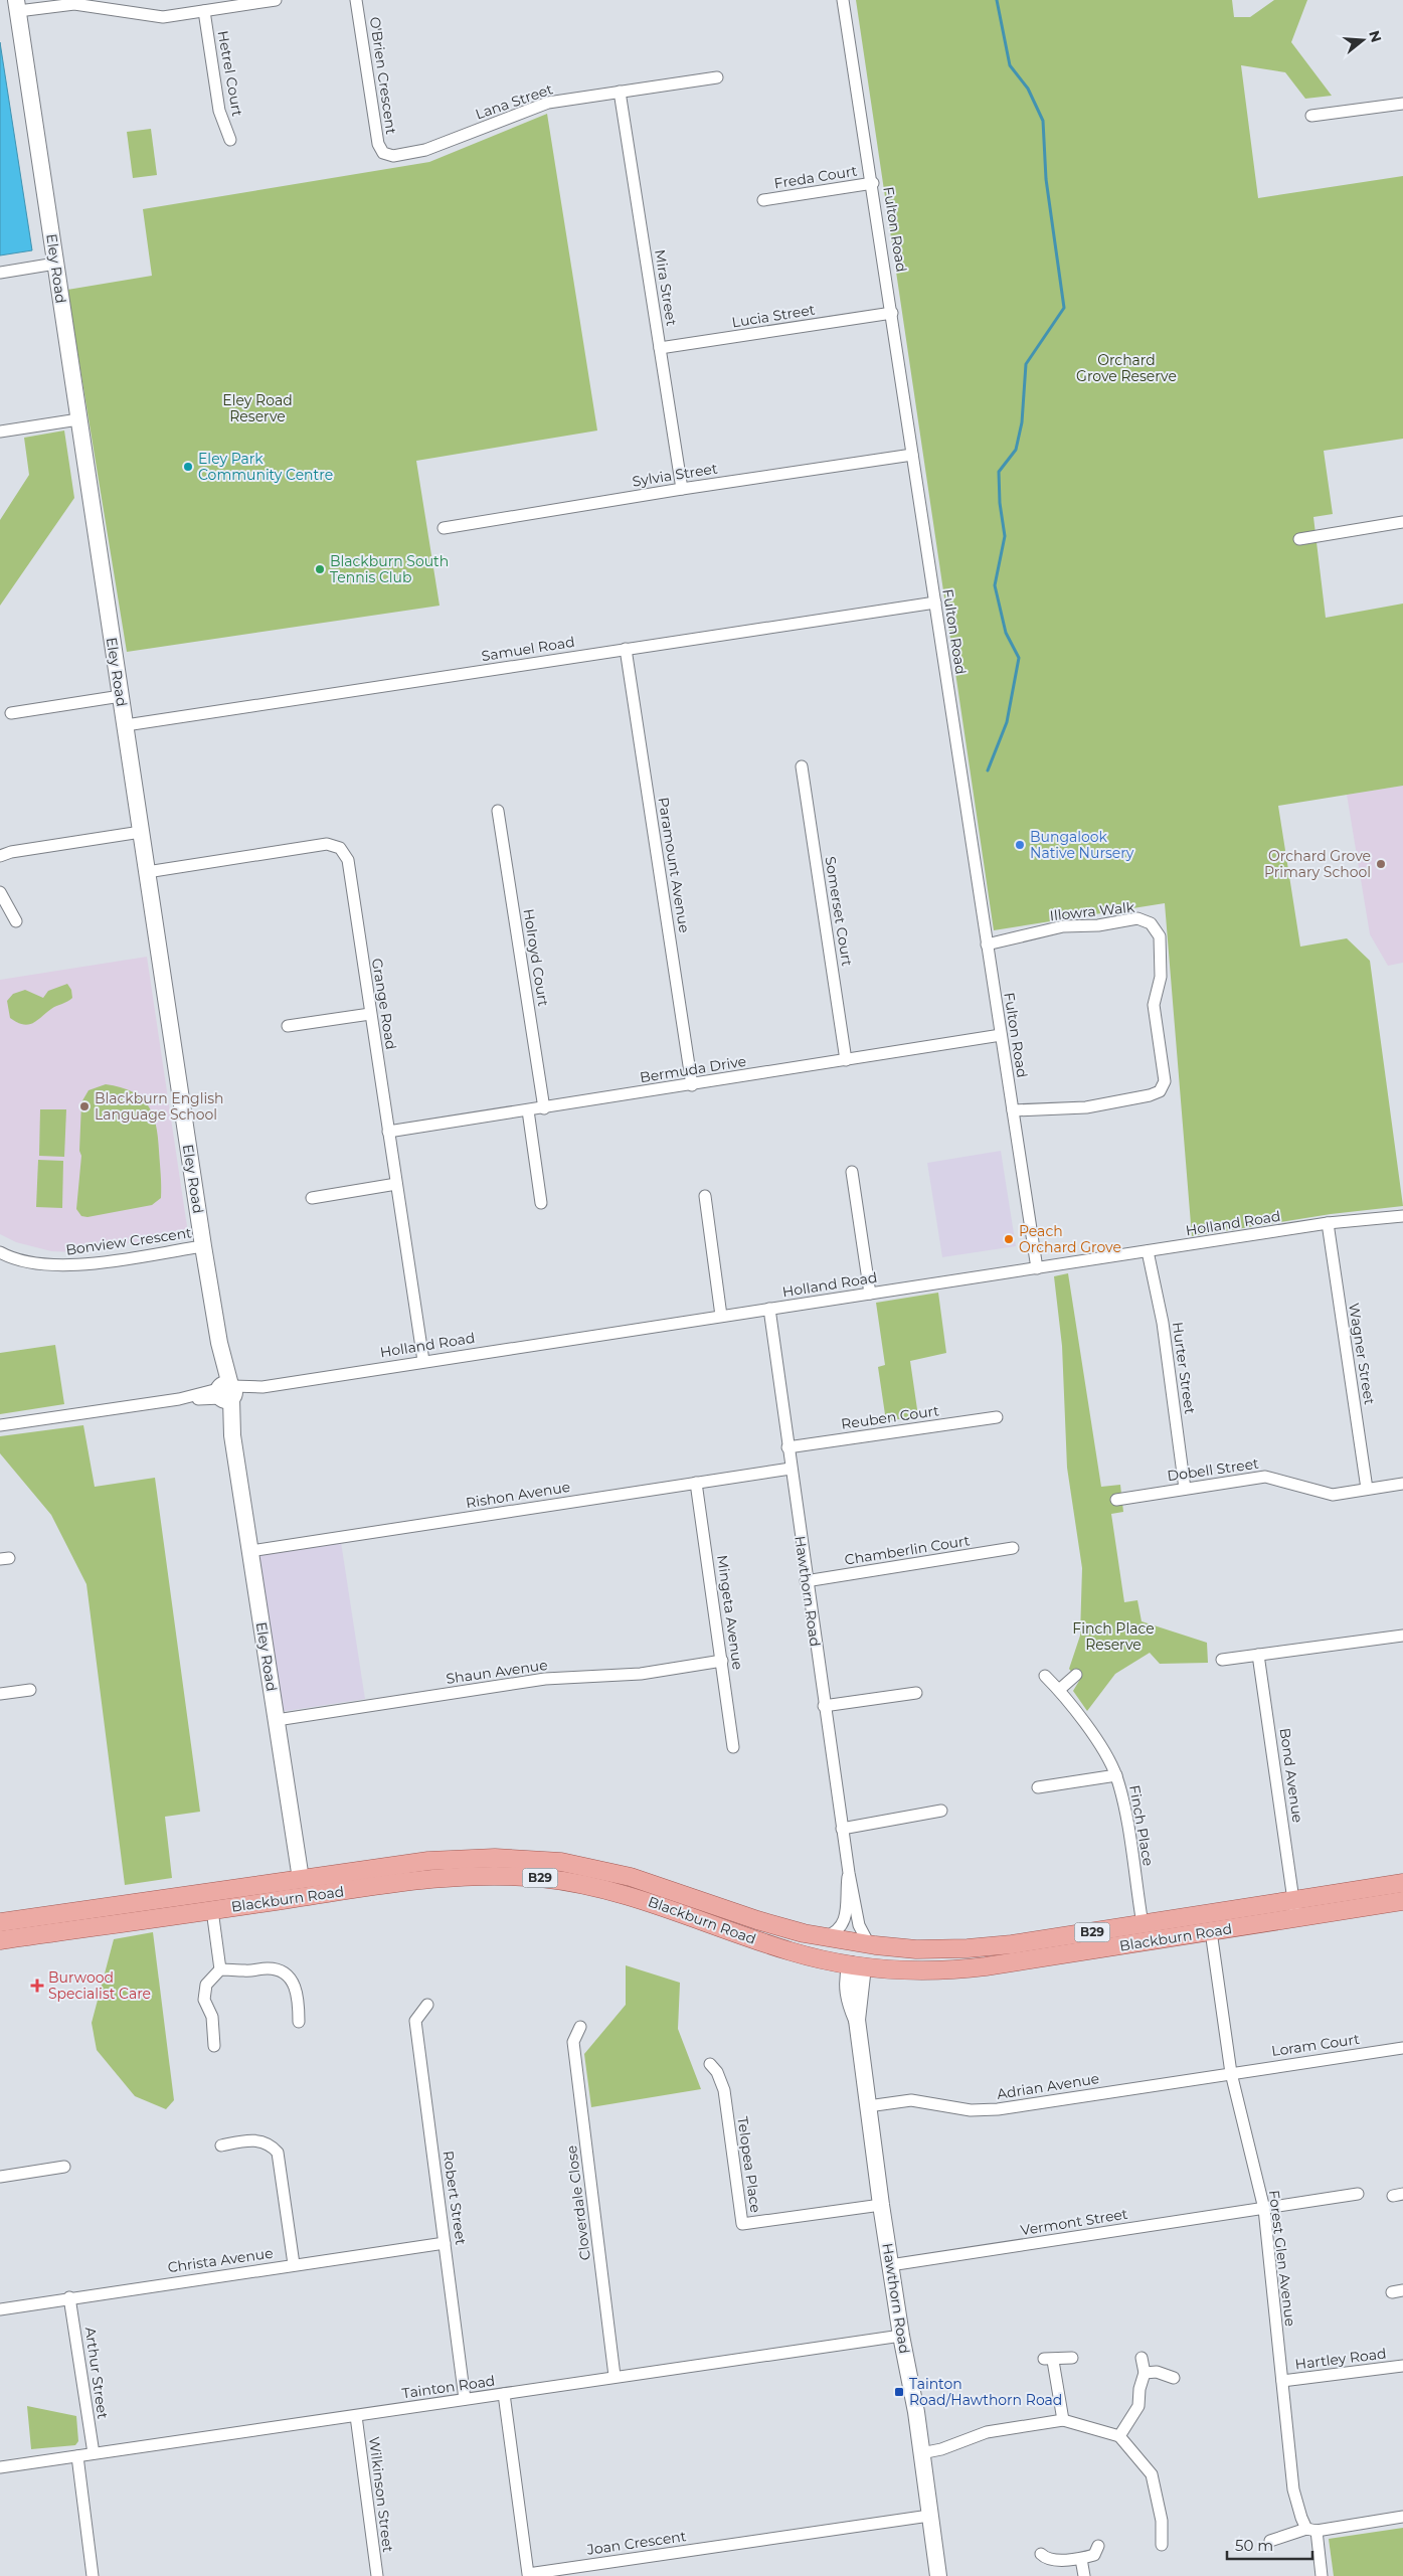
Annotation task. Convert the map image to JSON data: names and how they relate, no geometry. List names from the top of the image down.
{
  "streets": {
    "main road": [
      "Eley Road",
      "Hawthorn Road",
      "B29",
      "Blackburn Road"
    ],
    "street": [
      "Hetrel Court",
      "O'Brien Crescent",
      "Lana Street",
      "Freda Court",
      "Fulton Road",
      "Mira Street",
      "Lucia Street",
      "Sylvia Street",
      "Samuel Road",
      "Paramount Avenue",
      "Somerset Court",
      "Illowra Walk",
      "Holroyd Court",
      "Grange Road",
      "Bermuda Drive",
      "Holland Road",
      "Bonview Crescent",
      "Wagner Street",
      "Hurter Street",
      "Reuben Court",
      "Dobell Street",
      "Rishon Avenue",
      "Chamberlin Court",
      "Mingeta Avenue",
      "Shaun Avenue",
      "Bond Avenue",
      "Finch Place",
      "Loram Court",
      "Adrian Avenue",
      "Telopea Place",
      "Robert Street",
      "Cloverdale Close",
      "Vermont Street",
      "Forest Glen Avenue",
      "Christa Avenue",
      "Hartley Road",
      "Arthur Street",
      "Tainton Road",
      "Wilkinson Street",
      "Joan Crescent"
    ]
  },
  "crossings": [
    ["O'Brien Crescent", "Lana Street"],
    ["Lana Street", "Mira Street"],
    ["Freda Court", "Fulton Road"],
    ["Fulton Road", "Lucia Street"],
    ["Fulton Road", "Sylvia Street"],
    ["Fulton Road", "Samuel Road"],
    ["Fulton Road", "Illowra Walk"],
    ["Fulton Road", "Bermuda Drive"],
    ["Fulton Road", "Holland Road"],
    ["Eley Road", "Samuel Road"],
    ["Eley Road", "Grange Road"],
    ["Eley Road", "Holland Road"],
    ["Eley Road", "Bonview Crescent"],
    ["Eley Road", "Rishon Avenue"],
    ["Eley Road", "Shaun Avenue"],
    ["Eley Road", "Blackburn Road"],
    ["Mira Street", "Lucia Street"],
    ["Mira Street", "Sylvia Street"],
    ["Samuel Road", "Paramount Avenue"],
    ["Paramount Avenue", "Bermuda Drive"],
    ["Somerset Court", "Bermuda Drive"],
    ["Holroyd Court", "Bermuda Drive"],
    ["Grange Road", "Bermuda Drive"],
    ["Grange Road", "Holland Road"],
    ["Holland Road", "Wagner Street"],
    ["Holland Road", "Hurter Street"],
    ["Holland Road", "Hawthorn Road"],
    ["Wagner Street", "Dobell Street"],
    ["Hurter Street", "Dobell Street"],
    ["Reuben Court", "Hawthorn Road"],
    ["Rishon Avenue", "Hawthorn Road"],
    ["Rishon Avenue", "Mingeta Avenue"],
    ["Chamberlin Court", "Hawthorn Road"],
    ["Hawthorn Road", "Blackburn Road"],
    ["Hawthorn Road", "Adrian Avenue"],
    ["Hawthorn Road", "Telopea Place"],
    ["Hawthorn Road", "Vermont Street"],
    ["Hawthorn Road", "Tainton Road"],
    ["Hawthorn Road", "Joan Crescent"],
    ["Mingeta Avenue", "Shaun Avenue"],
    ["Bond Avenue", "Blackburn Road"],
    ["Finch Place", "Blackburn Road"],
    ["Blackburn Road", "Forest Glen Avenue"],
    ["Loram Court", "Adrian Avenue"],
    ["Loram Court", "Forest Glen Avenue"],
    ["Adrian Avenue", "Forest Glen Avenue"],
    ["Robert Street", "Christa Avenue"],
    ["Robert Street", "Tainton Road"],
    ["Cloverdale Close", "Tainton Road"],
    ["Vermont Street", "Forest Glen Avenue"],
    ["Forest Glen Avenue", "Hartley Road"],
    ["Christa Avenue", "Arthur Street"],
    ["Arthur Street", "Tainton Road"],
    ["Tainton Road", "Wilkinson Street"],
    ["Tainton Road", "Joan Crescent"]
  ],
  "parks": ["Orchard Grove Reserve", "Eley Road Reserve", "Finch Place Reserve"],
  "places": {
    "other": [
      "Eley Park Community Centre",
      "Blackburn South Tennis Club",
      "Bungalook Native Nursery",
      "Orchard Grove Primary School",
      "Blackburn English Language School",
      "Peach Orchard Grove"
    ],
    "health": ["Burwood Specialist Care"],
    "transit": ["Tainton Road/Hawthorn Road"]
  },
  "scale_bar": "50 m",
  "north": "right"
}
